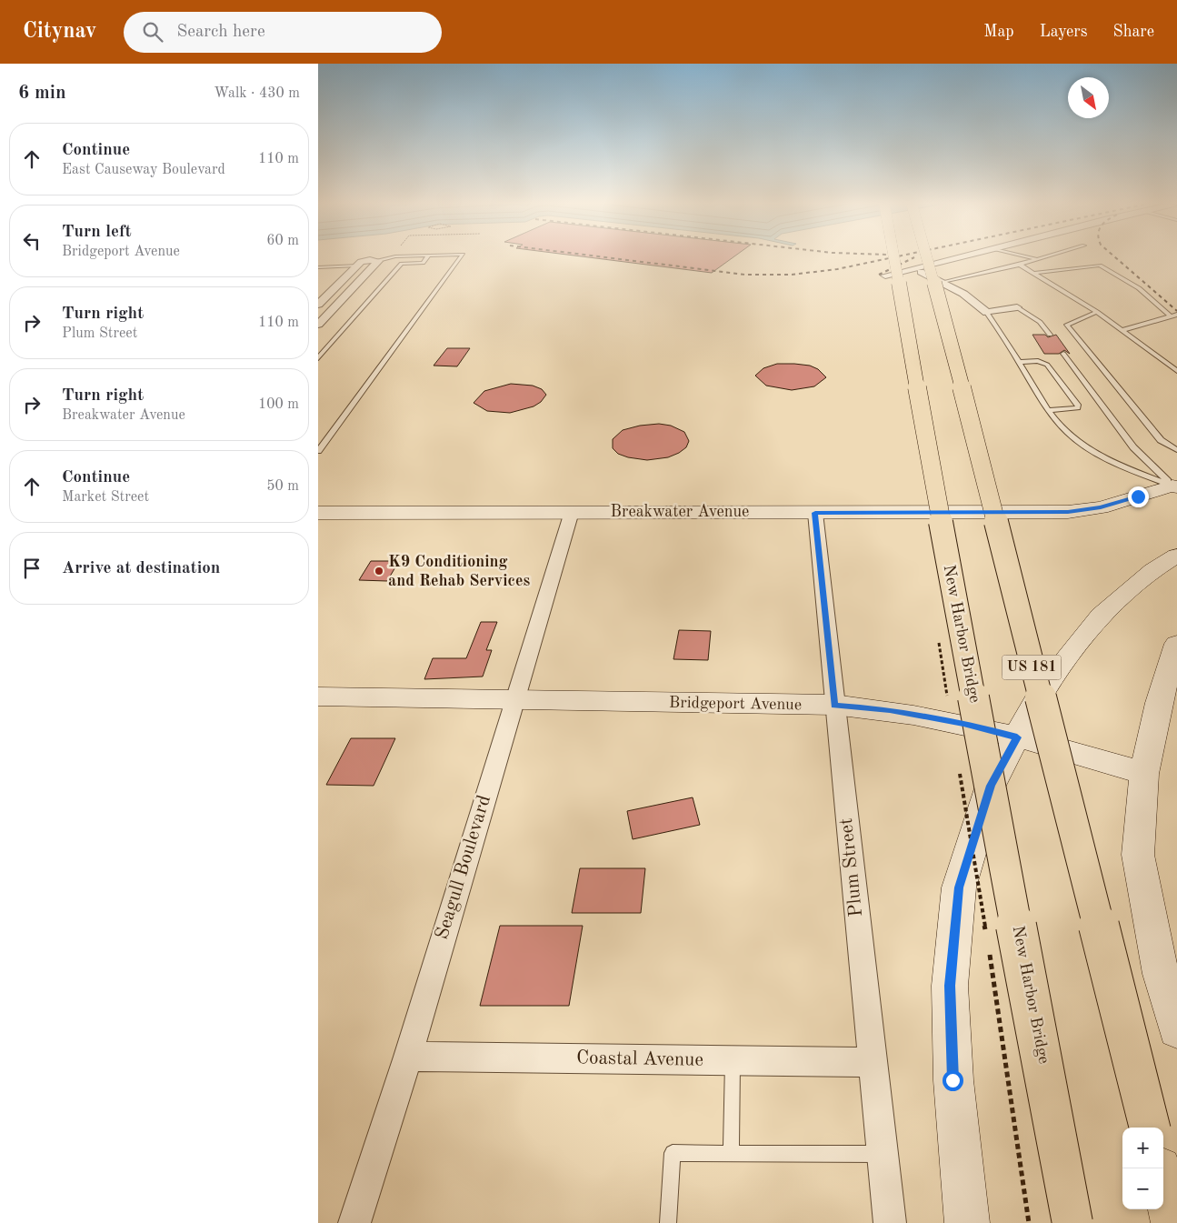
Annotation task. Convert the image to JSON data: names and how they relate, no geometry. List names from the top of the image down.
{
  "streets": {
    "highway": ["New Harbor Bridge", "US 181"],
    "street": [
      "Breakwater Avenue",
      "Bridgeport Avenue",
      "Seagull Boulevard",
      "Plum Street",
      "Coastal Avenue"
    ]
  },
  "crossings": [
    ["Breakwater Avenue", "Seagull Boulevard"],
    ["Breakwater Avenue", "Plum Street"],
    ["Bridgeport Avenue", "Seagull Boulevard"],
    ["Bridgeport Avenue", "Plum Street"],
    ["Seagull Boulevard", "Coastal Avenue"],
    ["Plum Street", "Coastal Avenue"]
  ],
  "places": ["K9 Conditioning and Rehab Services"],
  "north": "bottom right",
  "page": {
    "header": "Citynav",
    "search": "Search here",
    "nav": ["Map", "Layers", "Share"],
    "heading": ["6 min", "Walk · 430 m"],
    "list": [
      ["Continue", "East Causeway Boulevard", "110 m"],
      ["Turn left", "Bridgeport Avenue", "60 m"],
      ["Turn right", "Plum Street", "110 m"],
      ["Turn right", "Breakwater Avenue", "100 m"],
      ["Continue", "Market Street", "50 m"],
      "Arrive at destination"
    ],
    "map_buttons": ["+", "−"]
  }
}
